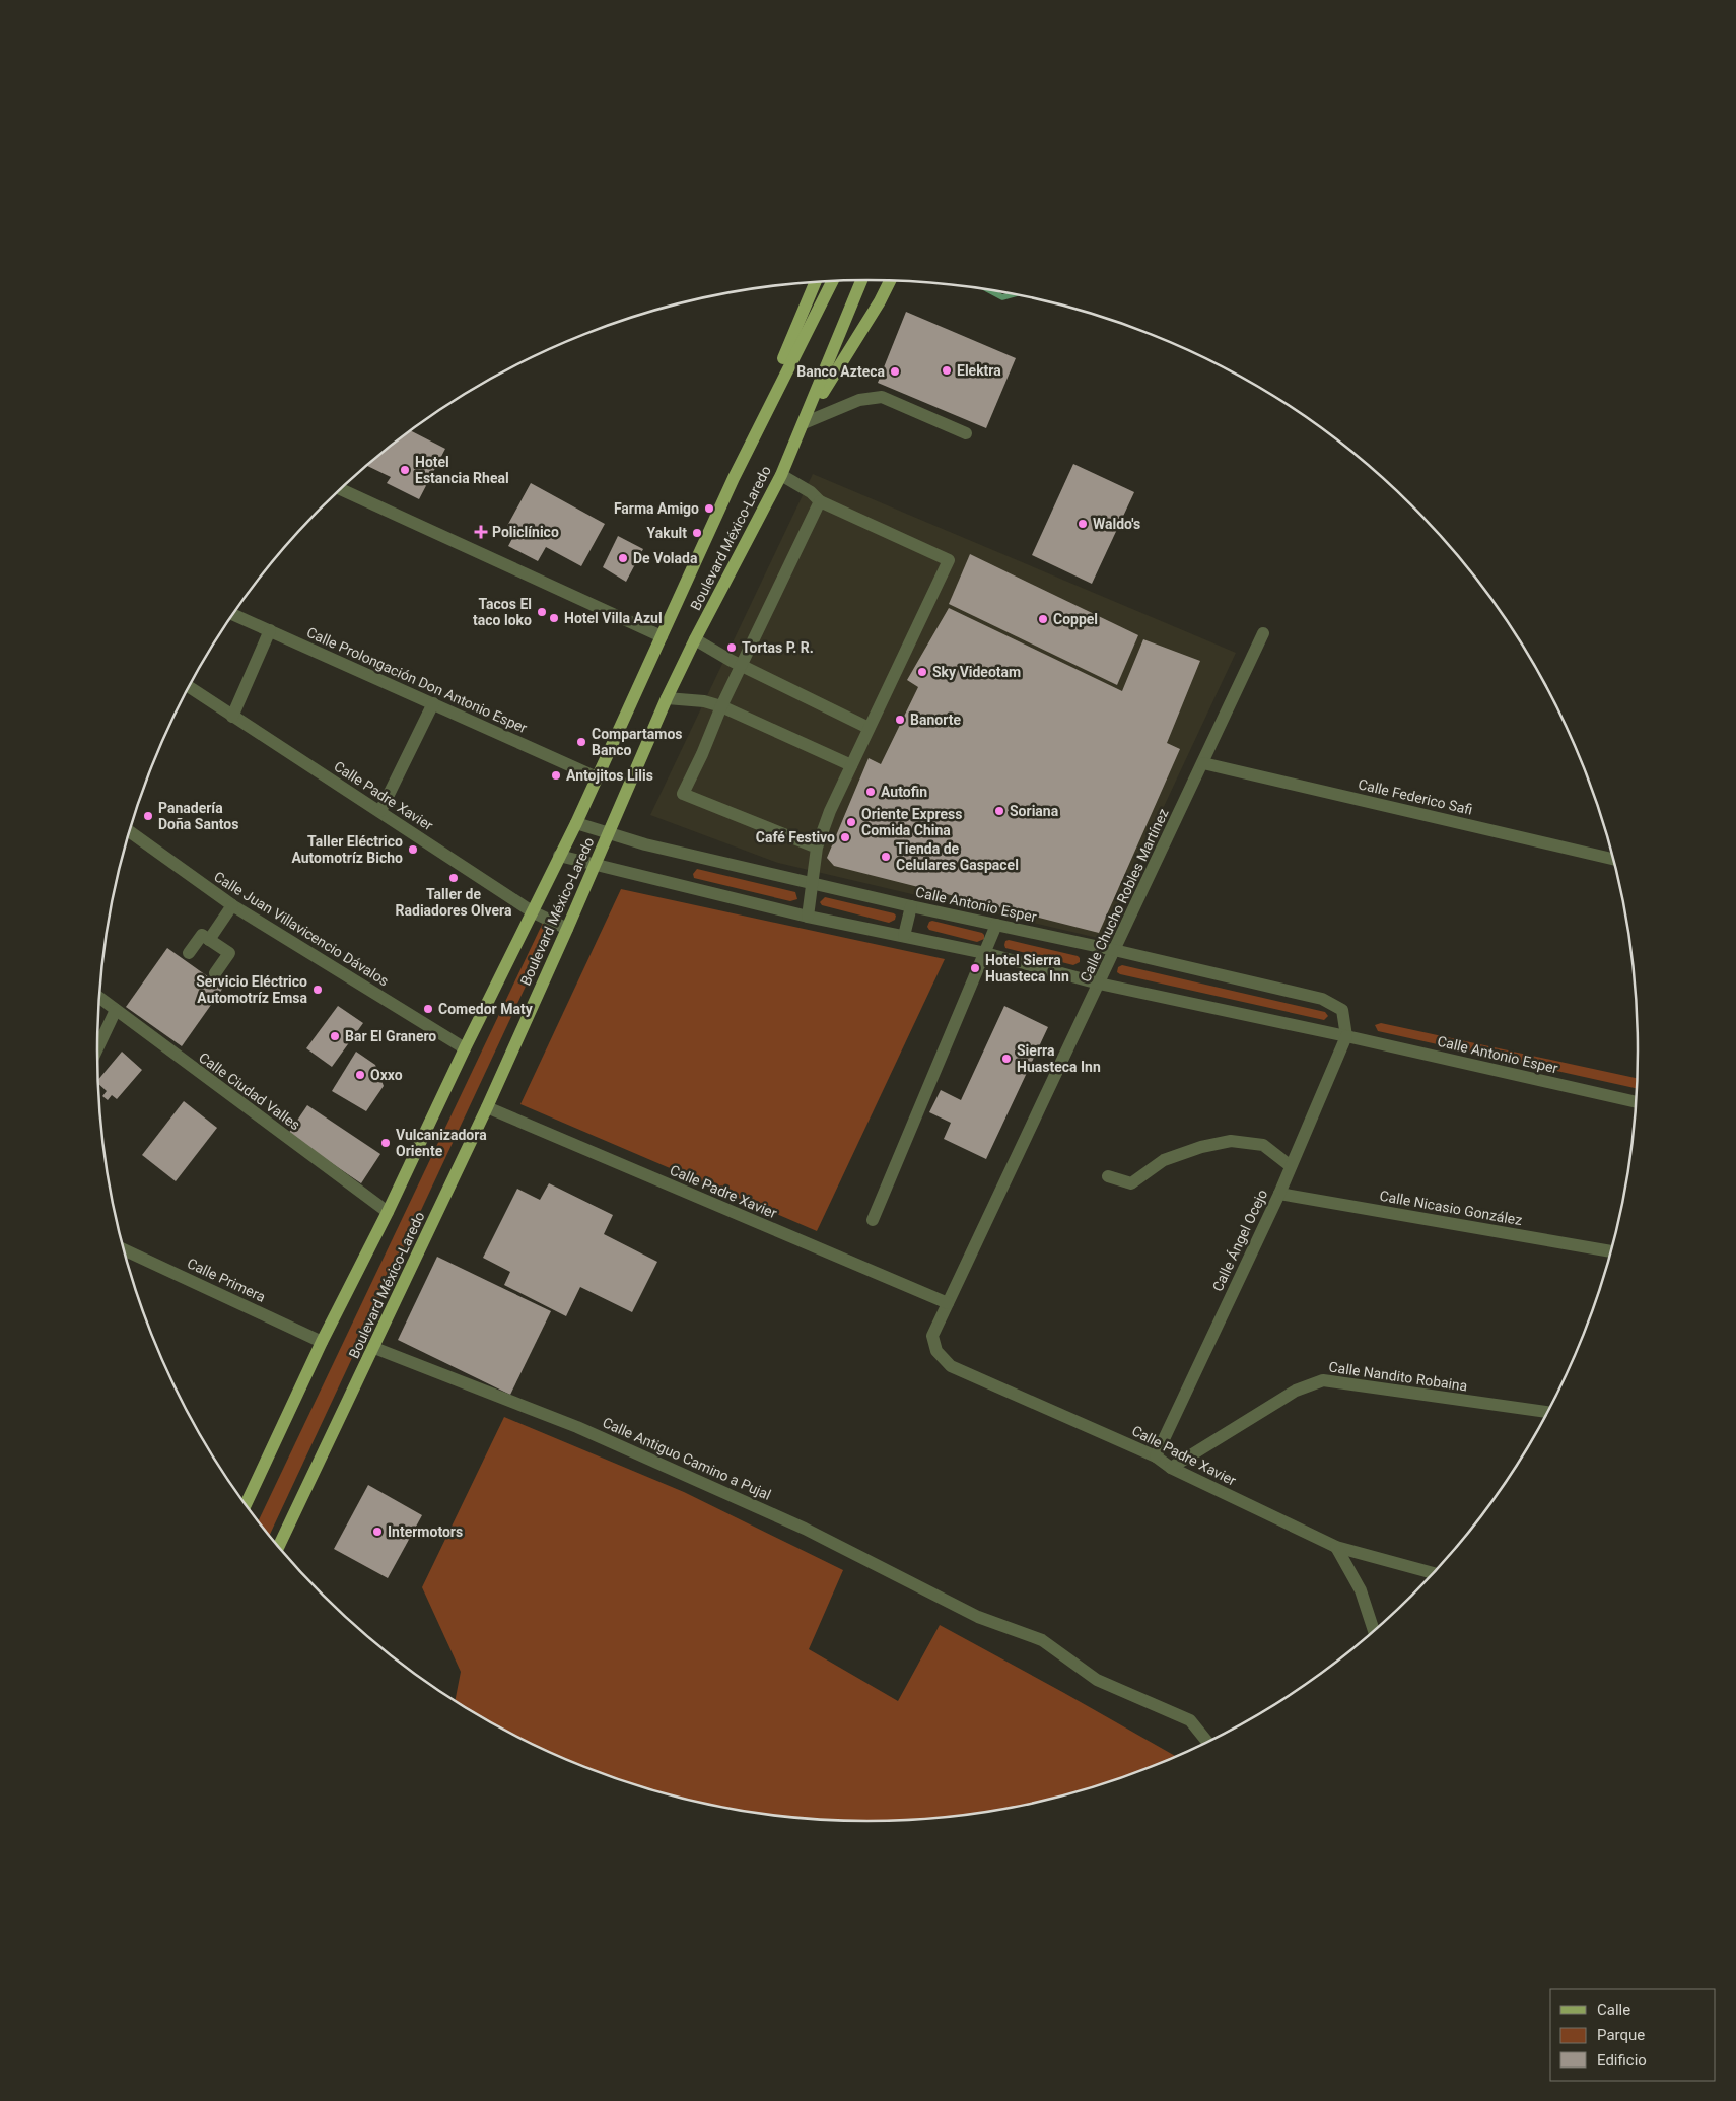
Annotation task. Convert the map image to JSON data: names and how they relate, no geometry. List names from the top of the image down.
{
  "streets": {
    "main road": ["Boulevard México-Laredo"],
    "street": [
      "Calle Prolongación Don Antonio Esper",
      "Calle Padre Xavier",
      "Calle Federico Safi",
      "Calle Chucho Robles Martínez",
      "Calle Antonio Esper",
      "Calle Juan Villavicencio Dávalos",
      "Calle Ciudad Valles",
      "Calle Nicasio González",
      "Calle Ángel Ocejo",
      "Calle Primera",
      "Calle Nandito Robaina",
      "Calle Antiguo Camino a Pujal"
    ]
  },
  "crossings": [
    ["Boulevard México-Laredo", "Calle Prolongación Don Antonio Esper"],
    ["Boulevard México-Laredo", "Calle Padre Xavier"],
    ["Boulevard México-Laredo", "Calle Antonio Esper"],
    ["Boulevard México-Laredo", "Calle Juan Villavicencio Dávalos"],
    ["Boulevard México-Laredo", "Calle Ciudad Valles"],
    ["Boulevard México-Laredo", "Calle Primera"],
    ["Boulevard México-Laredo", "Calle Antiguo Camino a Pujal"],
    ["Calle Padre Xavier", "Calle Chucho Robles Martínez"],
    ["Calle Padre Xavier", "Calle Ángel Ocejo"],
    ["Calle Padre Xavier", "Calle Nandito Robaina"],
    ["Calle Federico Safi", "Calle Chucho Robles Martínez"],
    ["Calle Chucho Robles Martínez", "Calle Antonio Esper"],
    ["Calle Antonio Esper", "Calle Ángel Ocejo"],
    ["Calle Nicasio González", "Calle Ángel Ocejo"]
  ],
  "places": {
    "other": [
      "Elektra",
      "Banco Azteca",
      "Hotel Estancia Rheal",
      "Farma Amigo",
      "Waldo's",
      "Yakult",
      "De Volada",
      "Tacos El taco loko",
      "Hotel Villa Azul",
      "Coppel",
      "Tortas P. R.",
      "Sky Videotam",
      "Banorte",
      "Compartamos Banco",
      "Antojitos Lilis",
      "Autofin",
      "Soriana",
      "Panadería Doña Santos",
      "Oriente Express Comida China",
      "Café Festivo",
      "Taller Eléctrico Automotríz Bicho",
      "Tienda de Celulares Gaspacel",
      "Taller de Radiadores Olvera",
      "Hotel Sierra Huasteca Inn",
      "Servicio Eléctrico Automotríz Emsa",
      "Comedor Maty",
      "Bar El Granero",
      "Sierra Huasteca Inn",
      "Oxxo",
      "Vulcanizadora Oriente",
      "Intermotors"
    ],
    "health": ["Policlínico"]
  },
  "legend": ["Calle", "Parque", "Edificio"]
}
